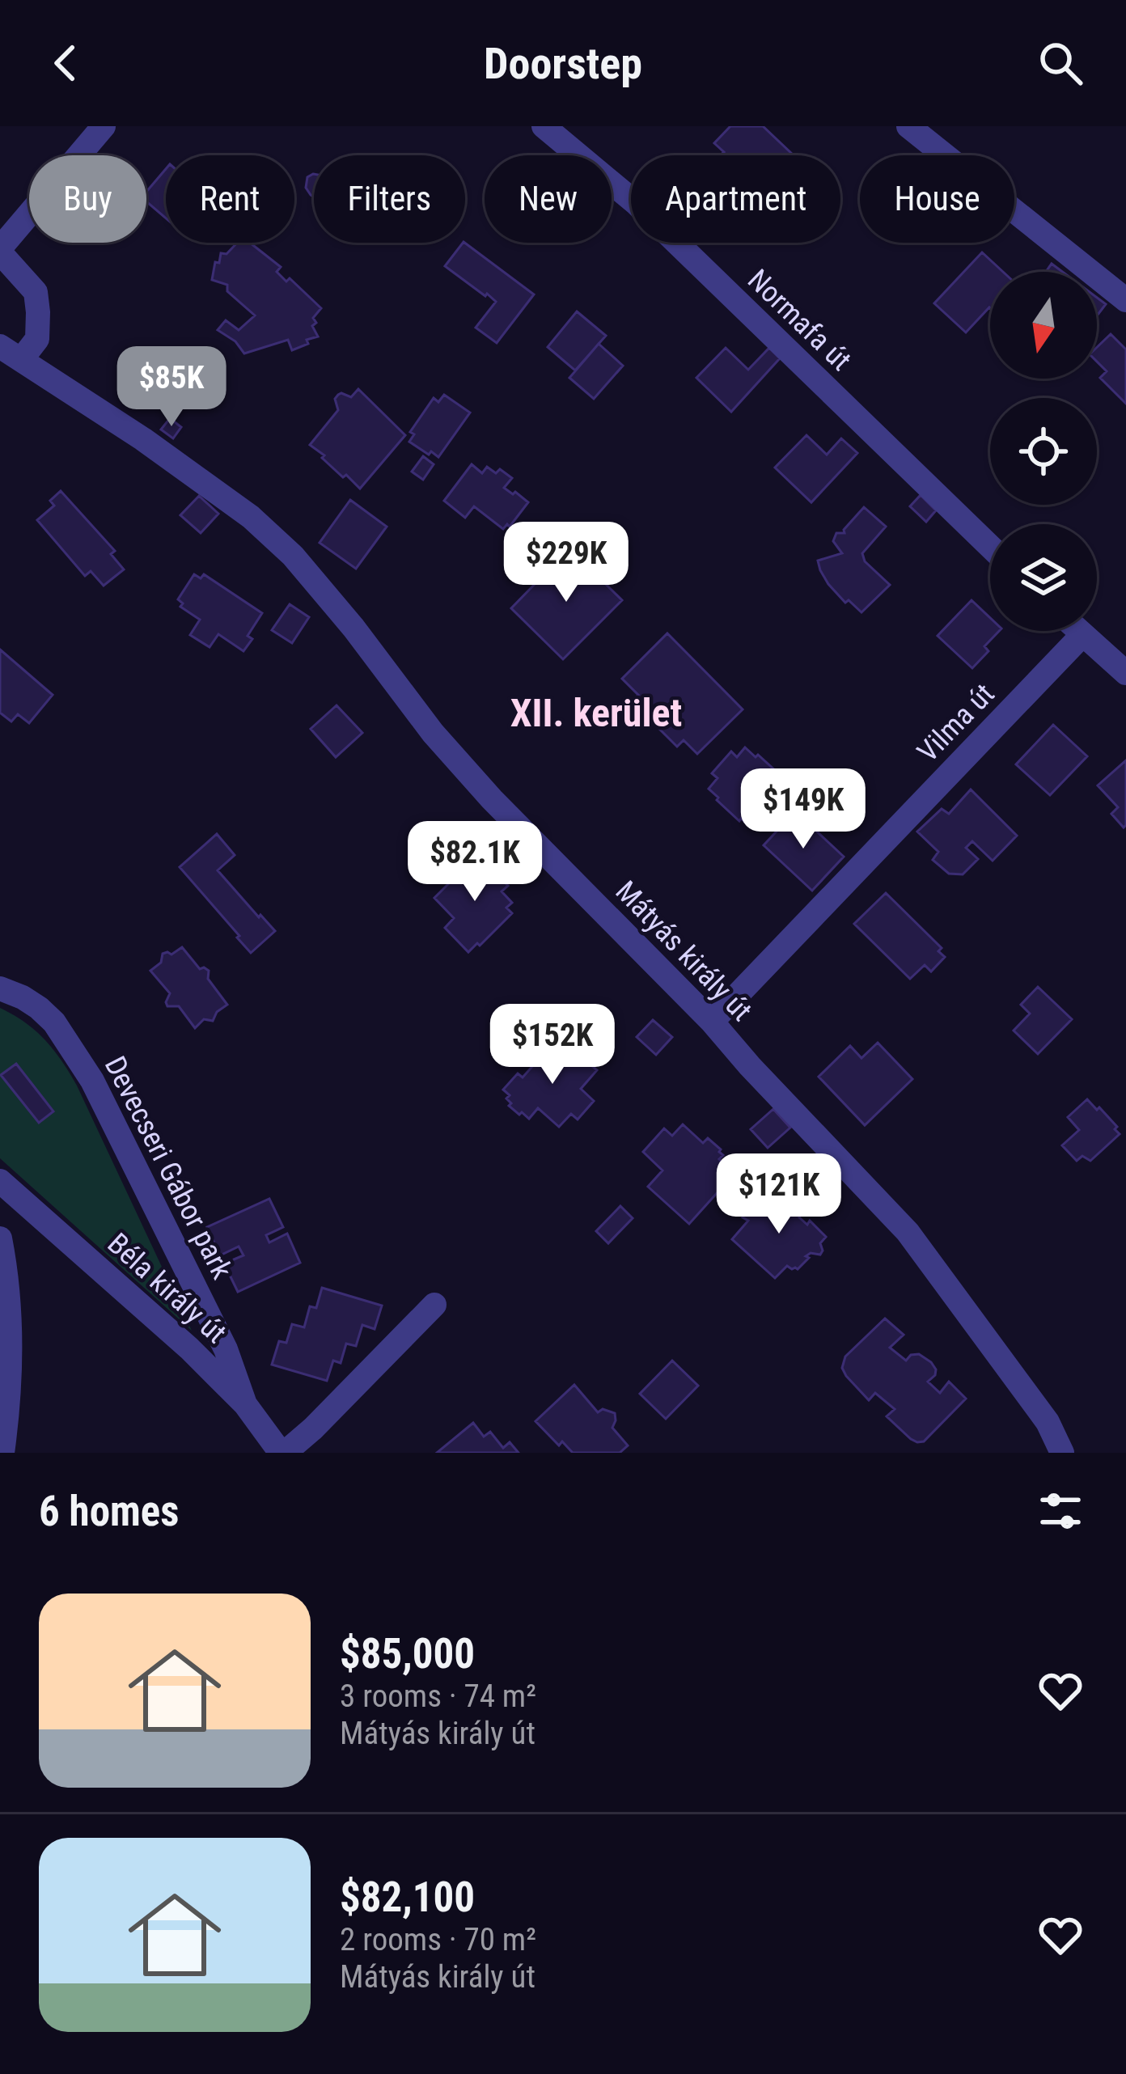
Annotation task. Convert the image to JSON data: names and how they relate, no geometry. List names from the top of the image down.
{
  "streets": {
    "street": [
      "Normafa út",
      "Vilma út",
      "Mátyás király út",
      "Devecseri Gábor park",
      "Béla király út"
    ]
  },
  "crossings": [
    ["Vilma út", "Mátyás király út"],
    ["Devecseri Gábor park", "Béla király út"]
  ],
  "districts": ["XII. kerület"],
  "north": "bottom",
  "page": {
    "header": "Doorstep",
    "chip": [
      "Buy",
      "Rent",
      "Filters",
      "New",
      "Apartment",
      "House"
    ],
    "price": [
      "$85K",
      "$229K",
      "$149K",
      "$82.1K",
      "$152K",
      "$121K"
    ],
    "heading": "6 homes",
    "list": [
      {
        "name": "$85,000",
        "note": "3 rooms · 74 m² · Mátyás király út"
      },
      {
        "name": "$82,100",
        "note": "2 rooms · 70 m² · Mátyás király út"
      }
    ]
  }
}
